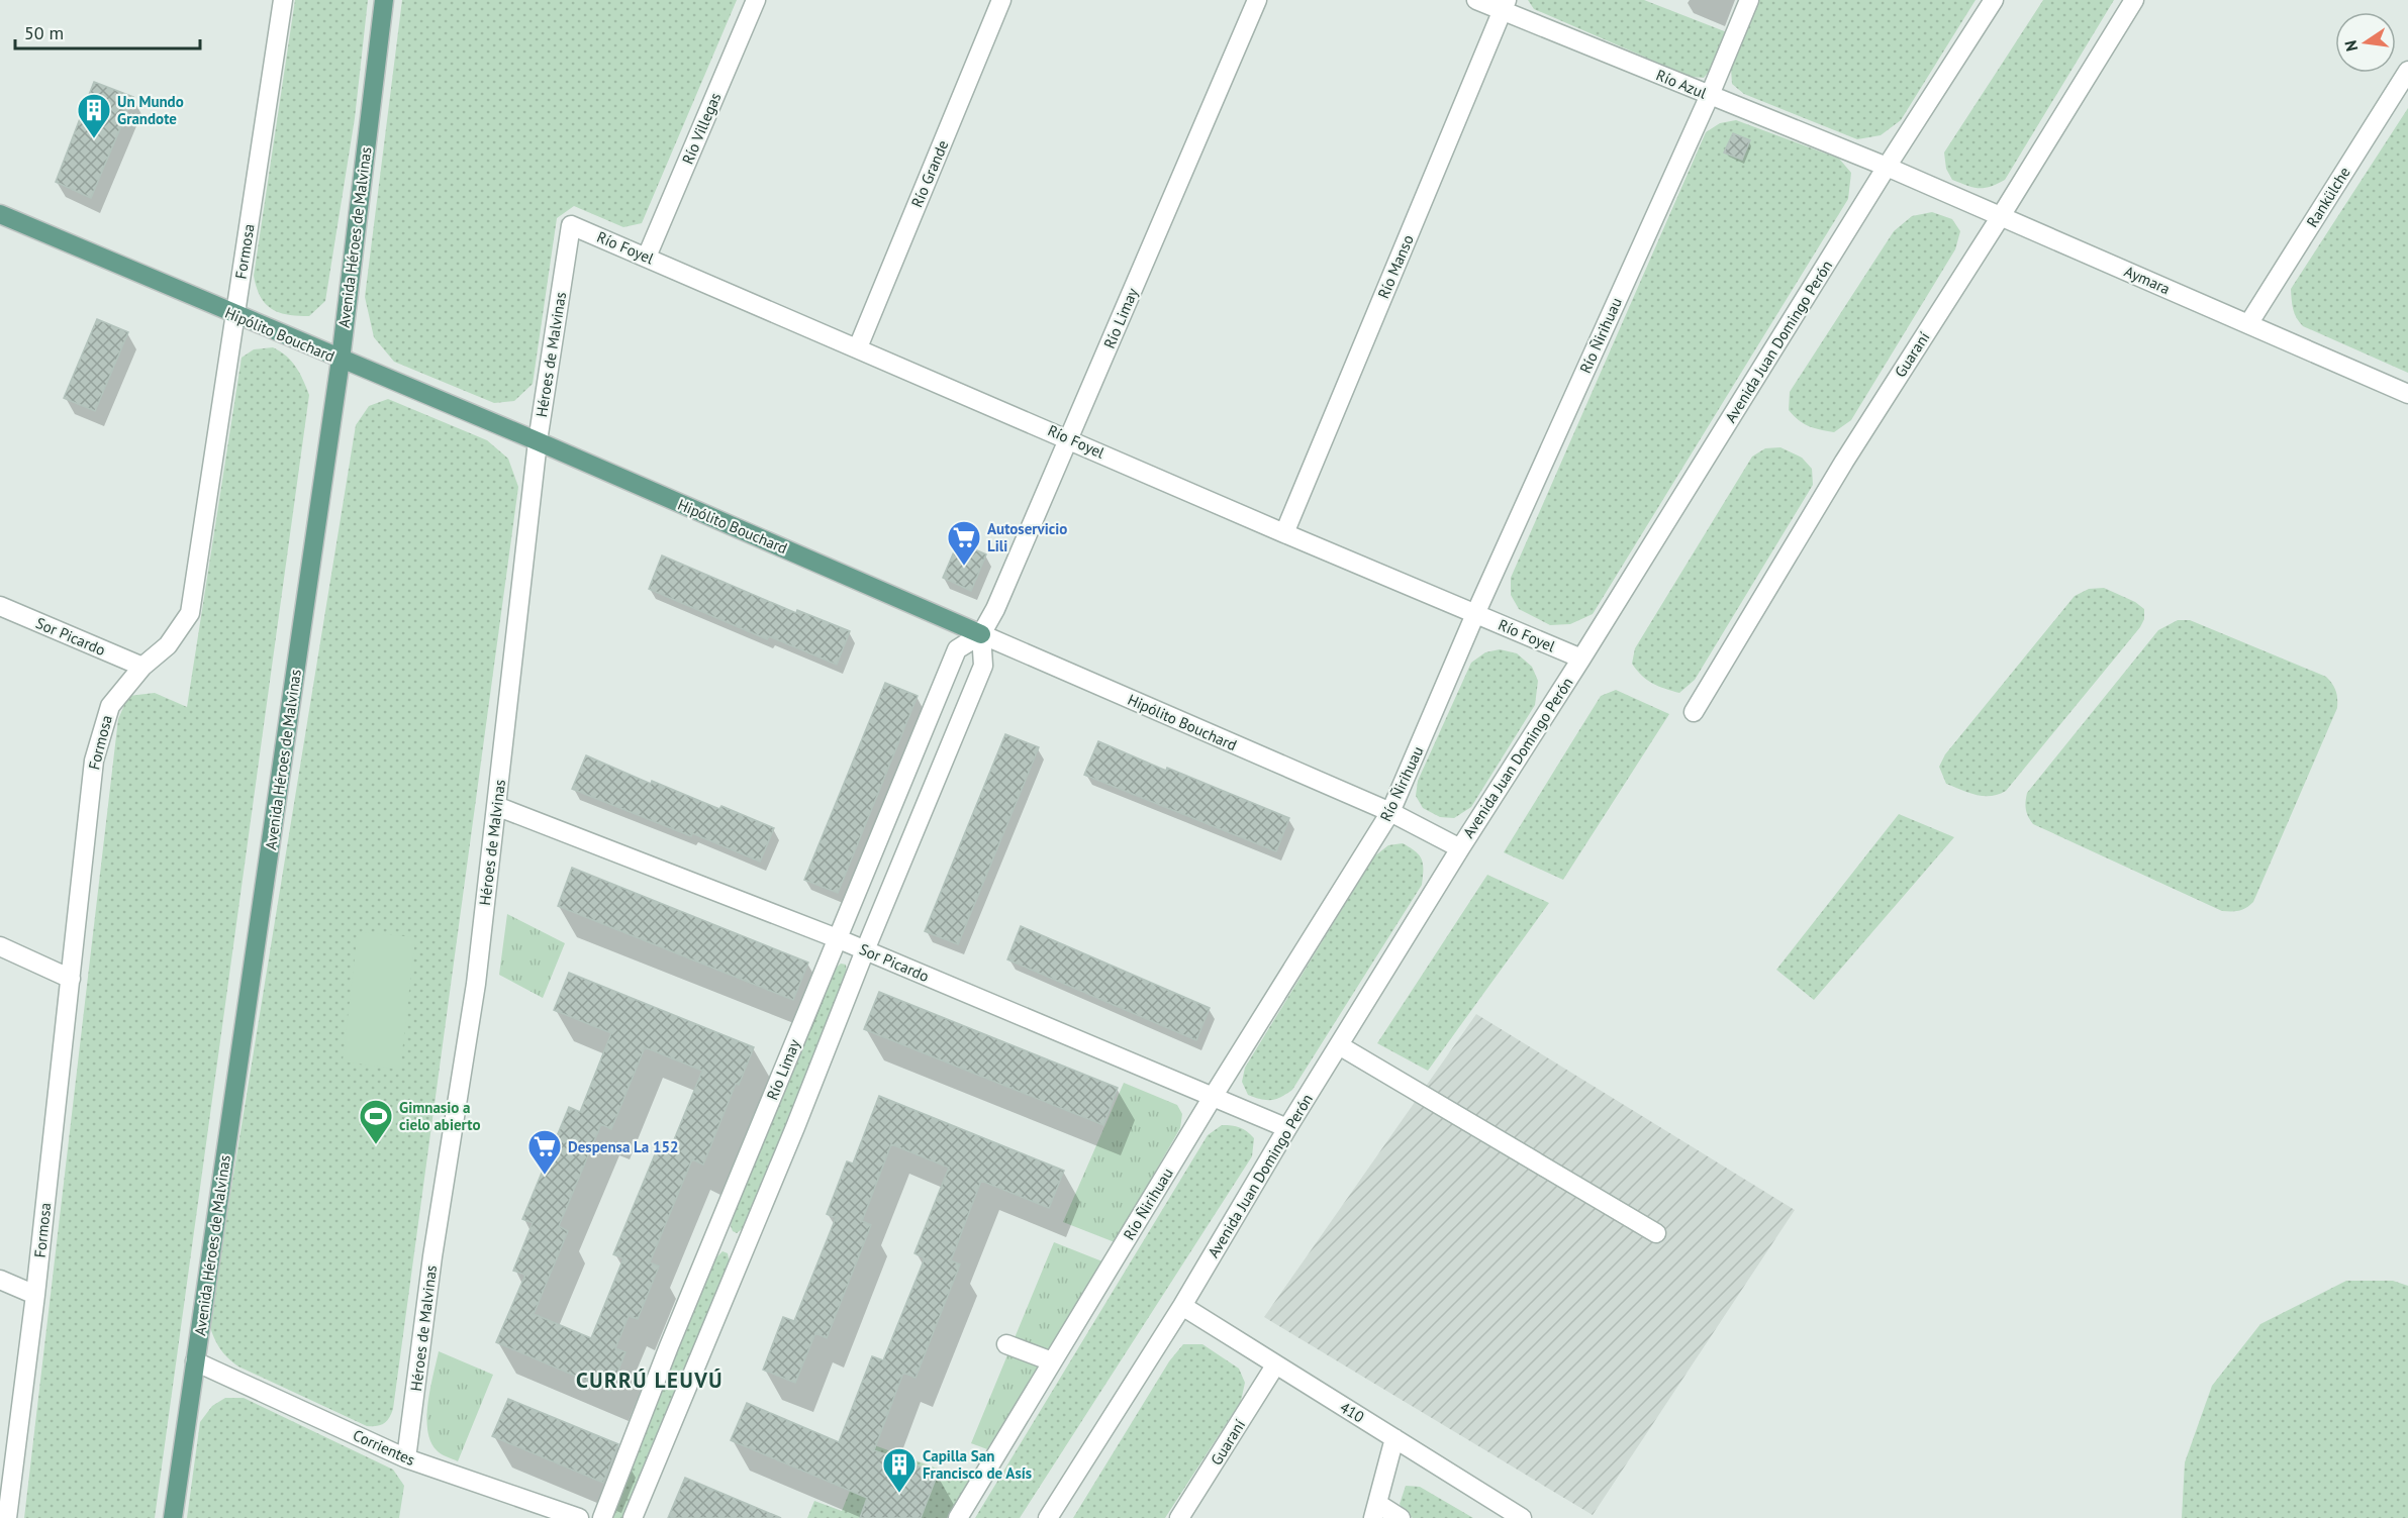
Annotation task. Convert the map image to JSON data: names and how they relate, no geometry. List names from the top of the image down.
{
  "streets": {
    "main road": ["Avenida Héroes de Malvinas", "Hipólito Bouchard"],
    "street": [
      "Río Azul",
      "Río Villegas",
      "Río Grande",
      "Rankülche",
      "Río Foyel",
      "Formosa",
      "Río Manso",
      "Aymara",
      "Río Limay",
      "Río Ñirihuau",
      "Avenida Juan Domingo Perón",
      "Héroes de Malvinas",
      "Guaraní",
      "Sor Picardo",
      "410",
      "Corrientes"
    ]
  },
  "crossings": [
    ["Río Azul", "Río Manso"],
    ["Río Azul", "Aymara"],
    ["Río Azul", "Río Ñirihuau"],
    ["Río Azul", "Avenida Juan Domingo Perón"],
    ["Río Villegas", "Río Foyel"],
    ["Río Grande", "Río Foyel"],
    ["Rankülche", "Aymara"],
    ["Avenida Héroes de Malvinas", "Hipólito Bouchard"],
    ["Avenida Héroes de Malvinas", "Corrientes"],
    ["Río Foyel", "Río Manso"],
    ["Río Foyel", "Río Limay"],
    ["Río Foyel", "Río Ñirihuau"],
    ["Río Foyel", "Avenida Juan Domingo Perón"],
    ["Río Foyel", "Héroes de Malvinas"],
    ["Formosa", "Hipólito Bouchard"],
    ["Formosa", "Sor Picardo"],
    ["Aymara", "Avenida Juan Domingo Perón"],
    ["Aymara", "Guaraní"],
    ["Río Limay", "Hipólito Bouchard"],
    ["Río Limay", "Sor Picardo"],
    ["Hipólito Bouchard", "Río Ñirihuau"],
    ["Hipólito Bouchard", "Avenida Juan Domingo Perón"],
    ["Hipólito Bouchard", "Héroes de Malvinas"],
    ["Río Ñirihuau", "Sor Picardo"],
    ["Avenida Juan Domingo Perón", "Sor Picardo"],
    ["Avenida Juan Domingo Perón", "410"],
    ["Héroes de Malvinas", "Sor Picardo"],
    ["Héroes de Malvinas", "Corrientes"],
    ["Guaraní", "410"]
  ],
  "districts": ["CURRÚ LEUVÚ"],
  "places": {
    "building": ["Un Mundo Grandote", "Capilla San Francisco de Asís"],
    "supermarket": ["Autoservicio Lili", "Despensa La 152"],
    "sports": ["Gimnasio a cielo abierto"]
  },
  "scale_bar": "50 m",
  "north": "left"
}
